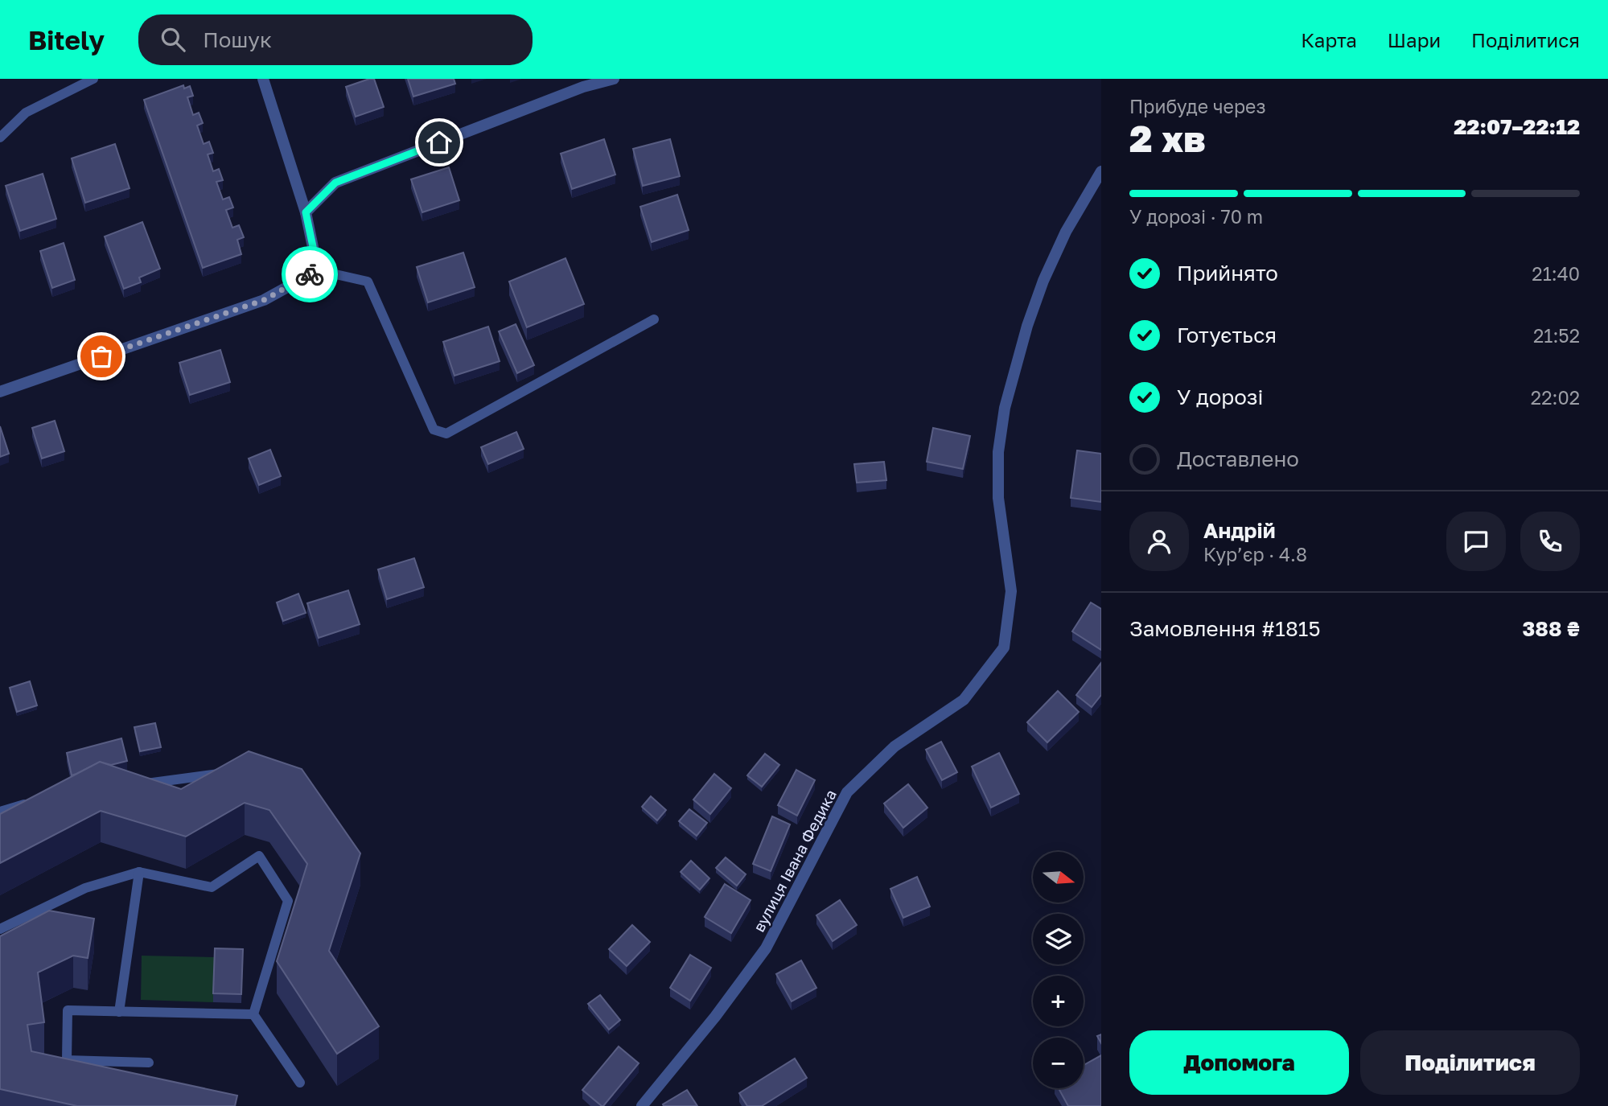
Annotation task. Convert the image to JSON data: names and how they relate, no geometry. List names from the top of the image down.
{
  "streets": {
    "street": ["вулиця Івана Федика"]
  },
  "north": "right",
  "page": {
    "header": "Bitely",
    "search": "Пошук",
    "nav": ["Карта", "Шари", "Поділитися"],
    "heading": ["2 хв", "Прибуде через", "22:07–22:12"],
    "panel": [
      "Андрій",
      "Кур’єр · 4.8",
      "Замовлення #1815",
      "388 ₴"
    ],
    "bar": "У дорозі · 70 m",
    "list": [
      ["Прийнято", "21:40"],
      ["Готується", "21:52"],
      ["У дорозі", "22:02"],
      "Доставлено"
    ],
    "map_buttons": ["+", "−"],
    "buttons": ["Допомога", "Поділитися"]
  }
}
